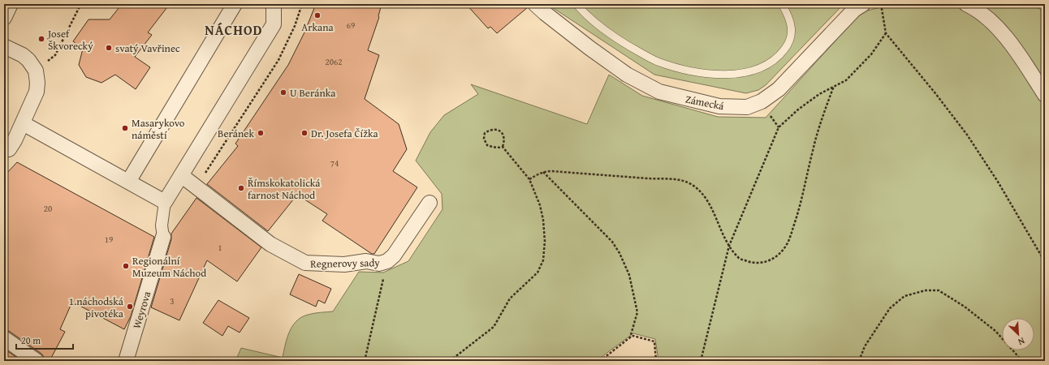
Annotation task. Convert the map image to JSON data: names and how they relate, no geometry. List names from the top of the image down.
{
  "streets": {
    "street": ["Zámecká", "Regnerovy sady", "Weyrova"]
  },
  "districts": ["NÁCHOD"],
  "places": [
    "Arkana",
    "Josef Škvorecký",
    "svatý Vavřinec",
    "U Beránka",
    "Masarykovo náměstí",
    "Beránek",
    "Dr. Josefa Čížka",
    "Římskokatolická farnost Náchod",
    "Regionální Muzeum Náchod",
    "1.náchodská pivotéka"
  ],
  "house_numbers": [
    "69",
    "2062",
    "74",
    "20",
    "19",
    "1",
    "3"
  ],
  "scale_bar": "20 m",
  "north": "bottom right"
}
